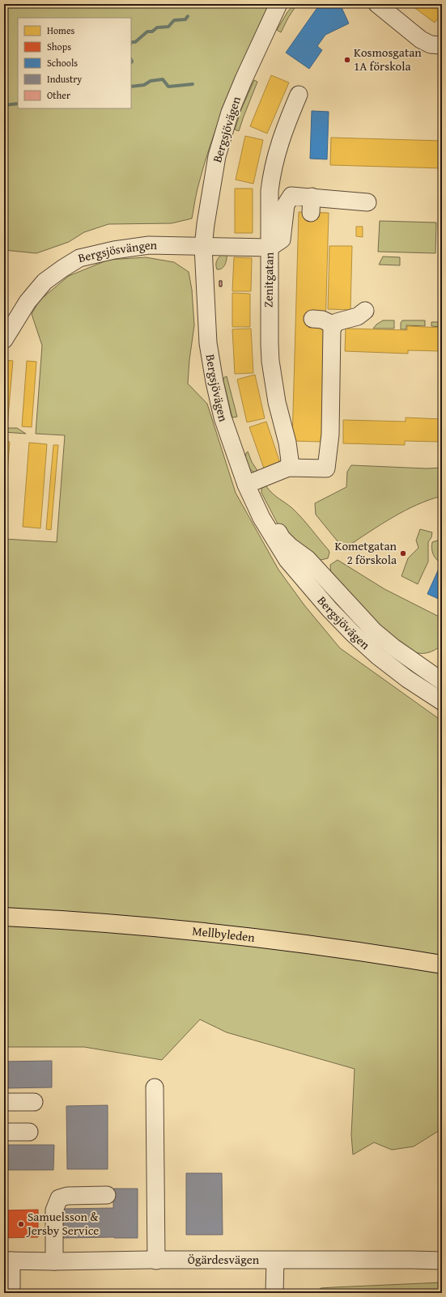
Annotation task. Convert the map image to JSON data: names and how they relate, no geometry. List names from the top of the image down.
{
  "streets": {
    "main road": ["Mellbyleden"],
    "street": [
      "Bergsjövägen",
      "Bergsjösvängen",
      "Zenitgatan",
      "Ögärdesvägen"
    ]
  },
  "crossings": [
    ["Bergsjövägen", "Bergsjösvängen"],
    ["Bergsjösvängen", "Zenitgatan"]
  ],
  "places": ["Kosmosgatan 1A förskola", "Kometgatan 2 förskola", "Samuelsson & Jersby Service"],
  "legend": [
    "Homes",
    "Shops",
    "Schools",
    "Industry",
    "Other"
  ]
}
